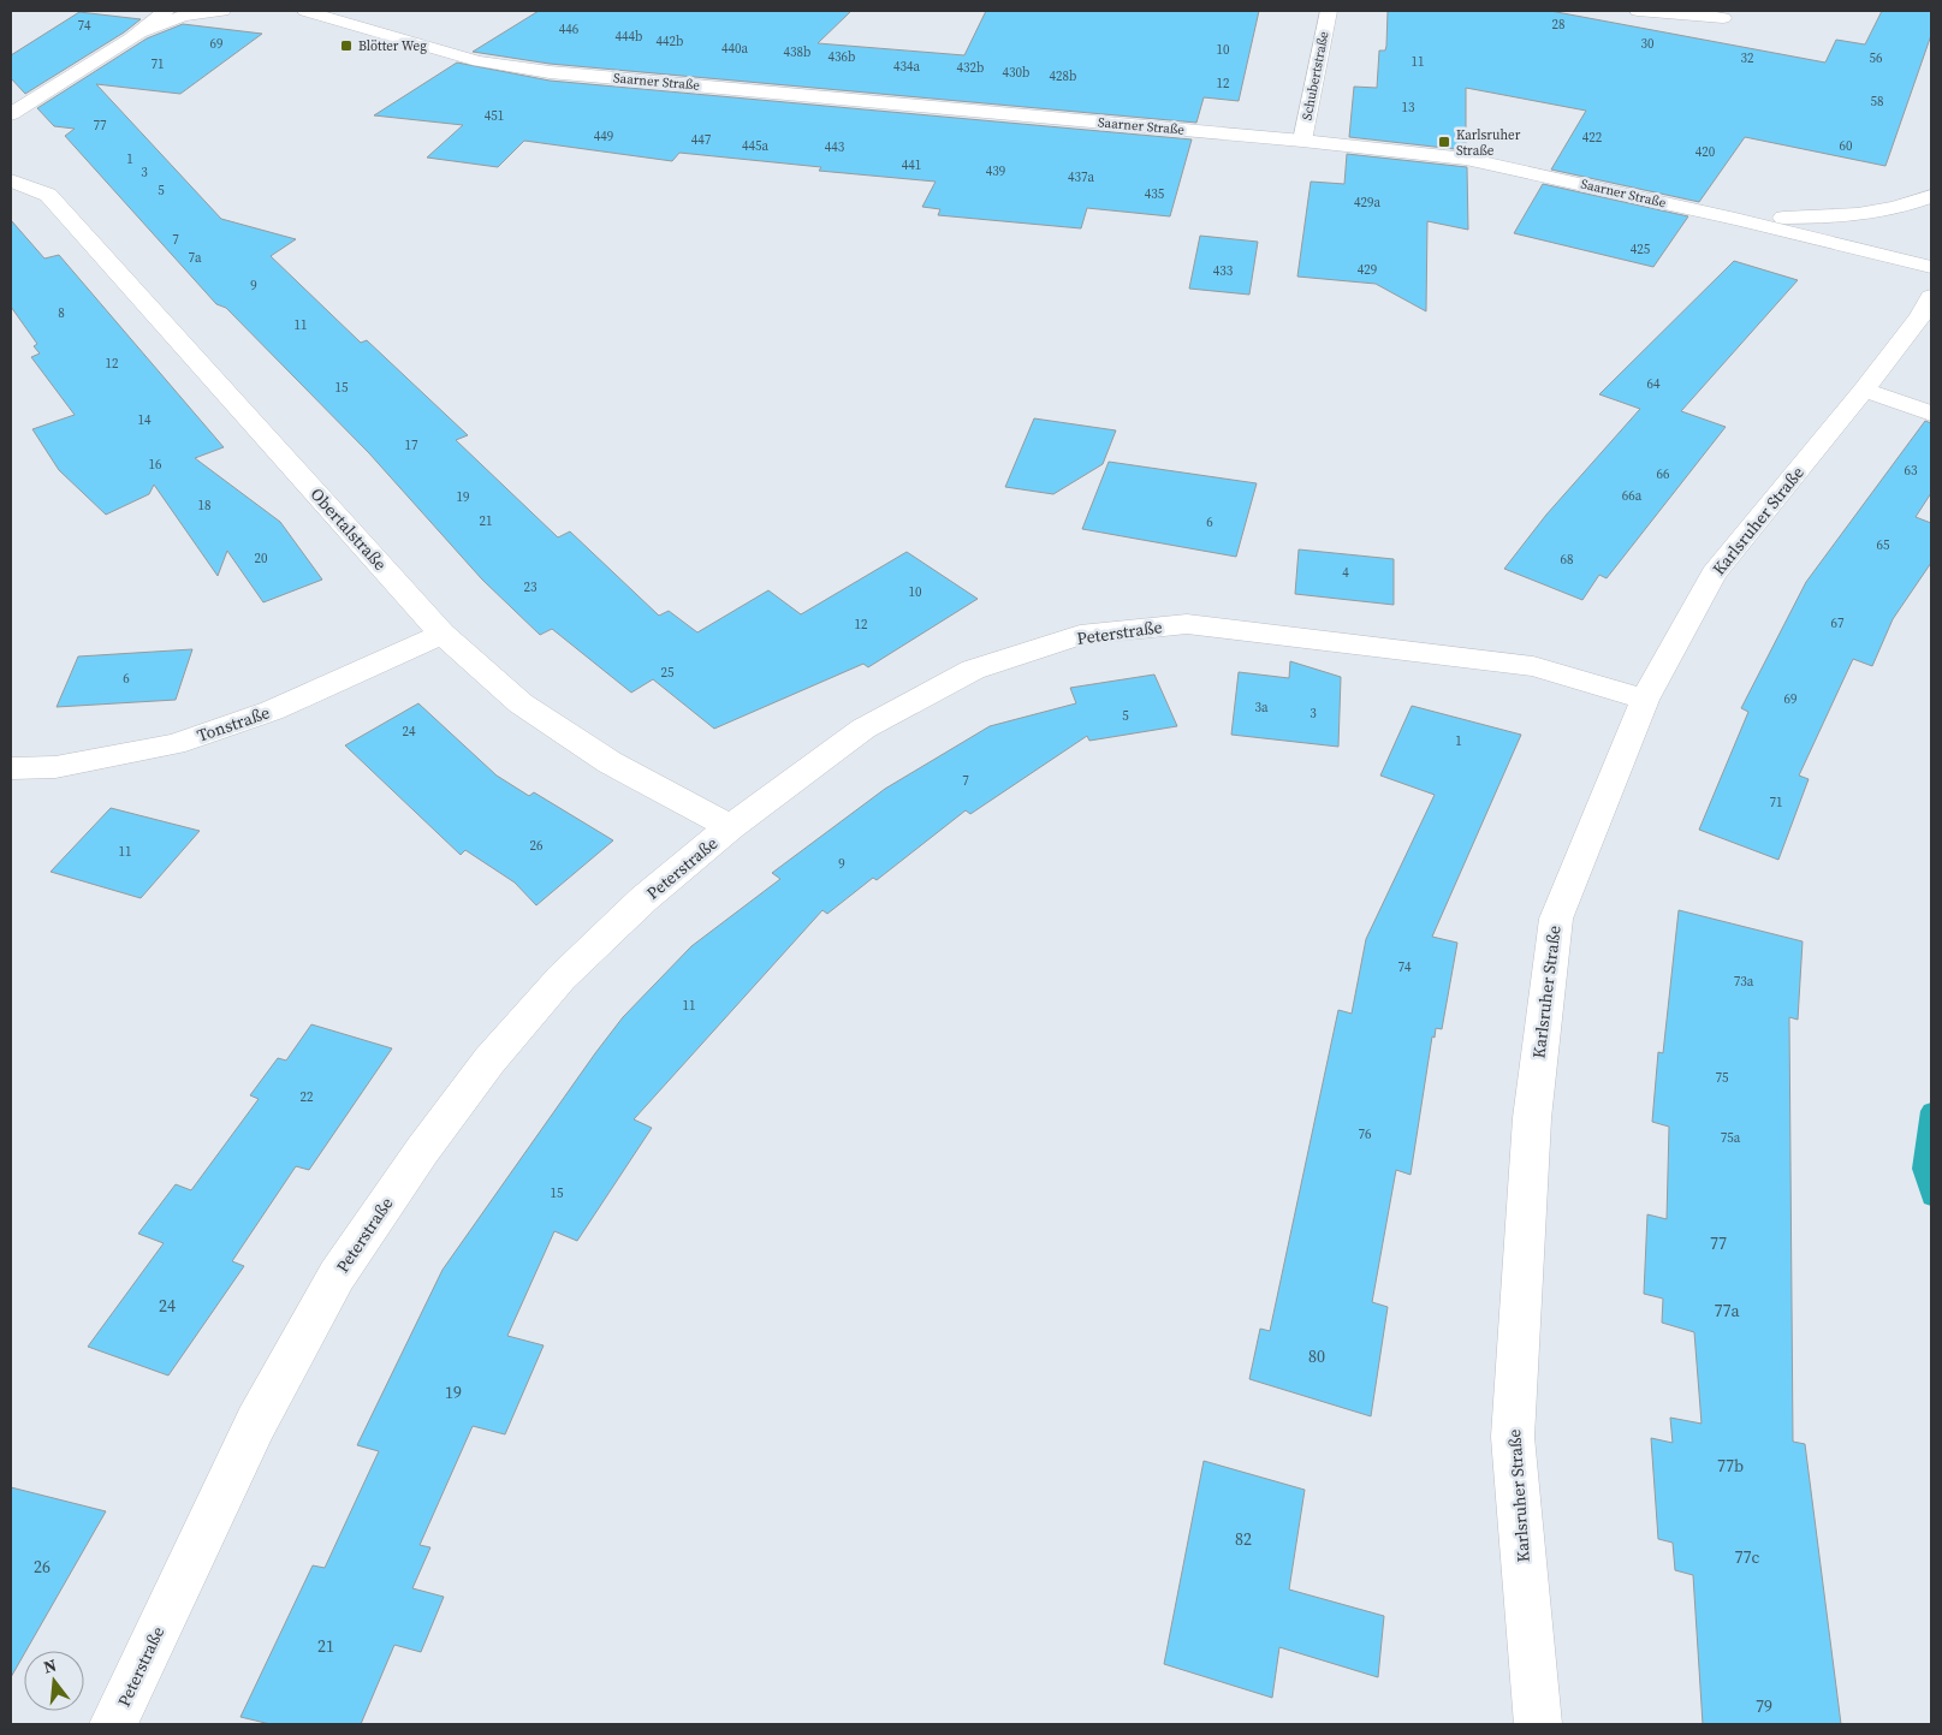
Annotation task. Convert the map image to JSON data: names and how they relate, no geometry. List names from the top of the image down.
{
  "streets": {
    "street": [
      "Schubertstraße",
      "Saarner Straße",
      "Karlsruher Straße",
      "Obertalstraße",
      "Peterstraße",
      "Tonstraße"
    ]
  },
  "crossings": [
    ["Schubertstraße", "Saarner Straße"],
    ["Karlsruher Straße", "Peterstraße"],
    ["Obertalstraße", "Peterstraße"],
    ["Obertalstraße", "Tonstraße"]
  ],
  "places": {
    "transit": ["Blötter Weg", "Karlsruher Straße"]
  },
  "house_numbers": [
    "28",
    "74",
    "446",
    "444b",
    "442b",
    "69",
    "30",
    "440a",
    "10",
    "438b",
    "436b",
    "32",
    "56",
    "11",
    "71",
    "434a",
    "432b",
    "430b",
    "428b",
    "12",
    "58",
    "13",
    "451",
    "77",
    "449",
    "422",
    "447",
    "445a",
    "60",
    "443",
    "420",
    "1",
    "441",
    "439",
    "3",
    "437a",
    "5",
    "435",
    "429a",
    "7",
    "425",
    "7a",
    "429",
    "433",
    "9",
    "8",
    "11",
    "12",
    "64",
    "15",
    "14",
    "17",
    "16",
    "63",
    "66",
    "66a",
    "19",
    "18",
    "21",
    "6",
    "65",
    "20",
    "68",
    "4",
    "23",
    "10",
    "67",
    "12",
    "25",
    "6",
    "69",
    "3a",
    "3",
    "5",
    "24",
    "1",
    "7",
    "71",
    "26",
    "11",
    "9",
    "74",
    "73a",
    "11",
    "75",
    "22",
    "76",
    "75a",
    "15",
    "77",
    "24",
    "77a",
    "80",
    "19",
    "77b",
    "82",
    "77c",
    "26",
    "21",
    "79"
  ],
  "north": "top"
}
